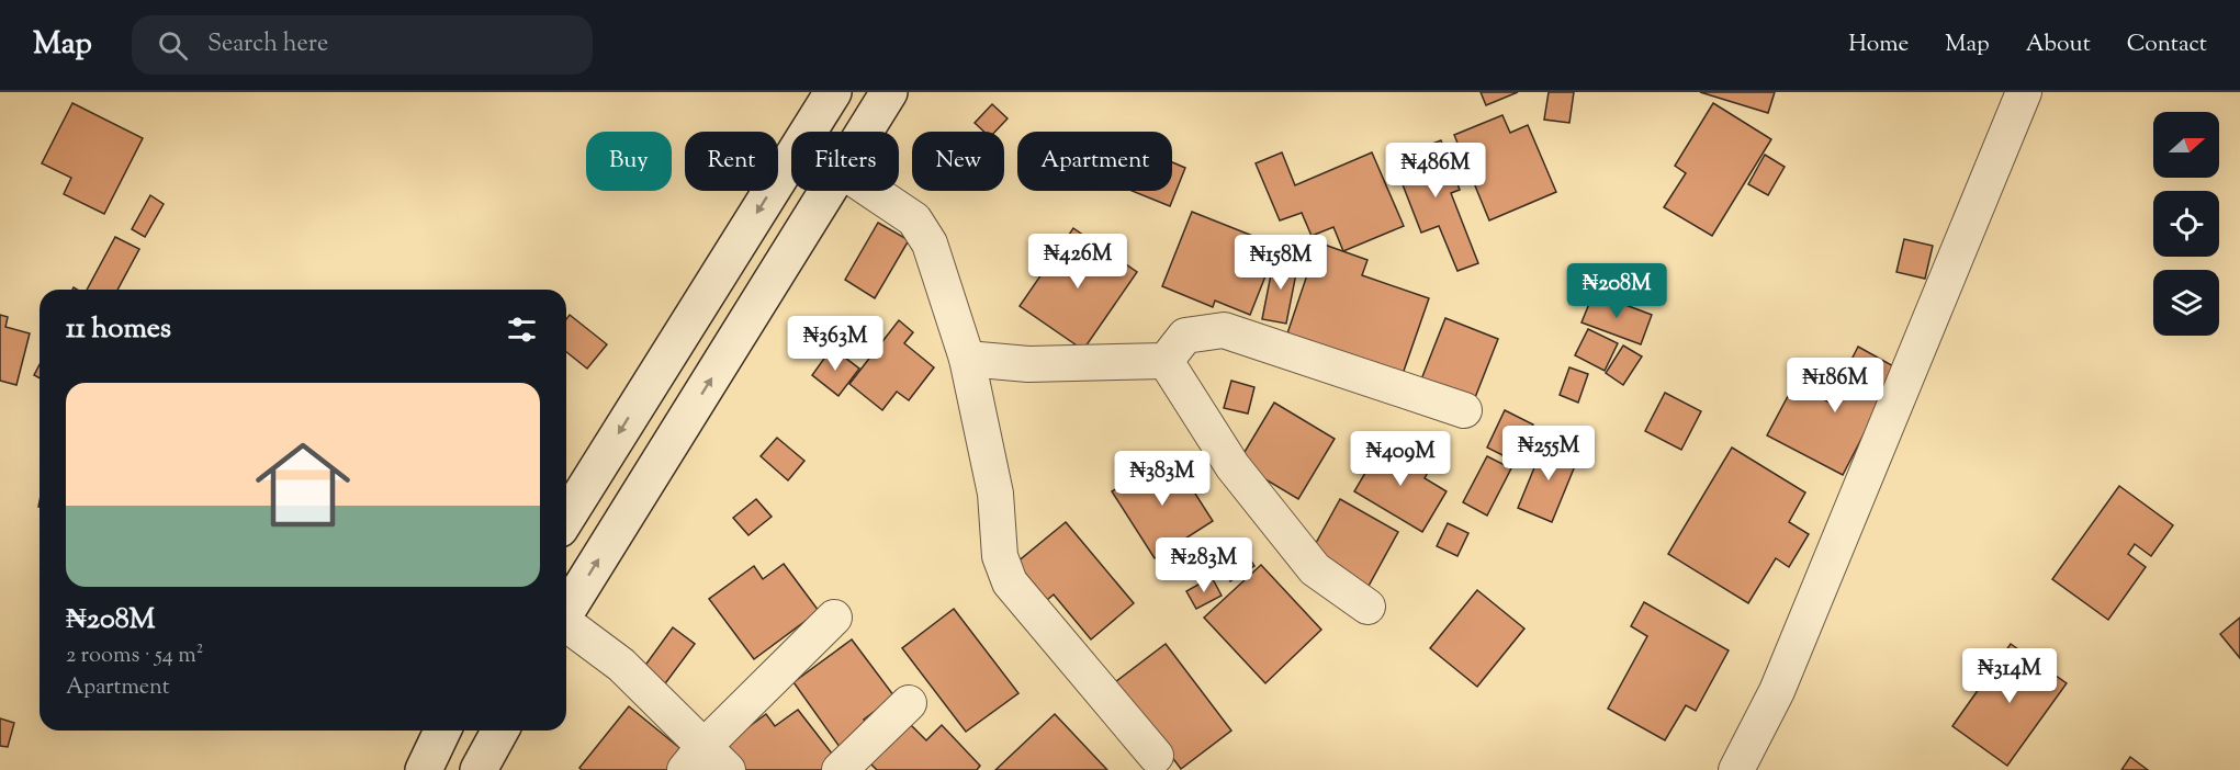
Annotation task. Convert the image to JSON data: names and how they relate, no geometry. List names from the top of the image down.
{
  "north": "right",
  "page": {
    "header": "Map",
    "search": "Search here",
    "nav": [
      "Home",
      "Map",
      "About",
      "Contact"
    ],
    "chip": [
      "Buy",
      "Rent",
      "Filters",
      "New",
      "Apartment"
    ],
    "price": [
      "₦486M",
      "₦426M",
      "₦158M",
      "₦208M",
      "₦363M",
      "₦186M",
      "₦255M",
      "₦409M",
      "₦383M",
      "₦283M",
      "₦314M"
    ],
    "heading": "11 homes",
    "list": [
      {
        "name": "₦208M",
        "note": "2 rooms · 54 m² · Apartment"
      }
    ]
  }
}
